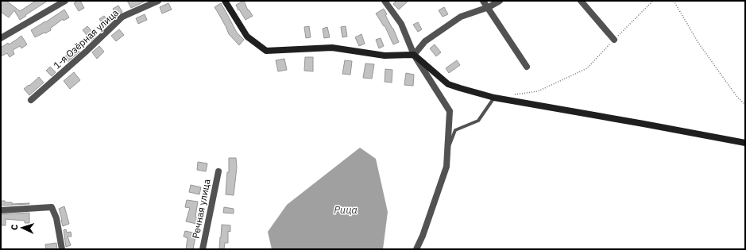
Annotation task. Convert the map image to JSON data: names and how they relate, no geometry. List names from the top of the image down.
{
  "streets": {
    "street": ["1-я Озёрная улица", "Речная улица"]
  },
  "water": ["Рица"],
  "north": "left"
}
